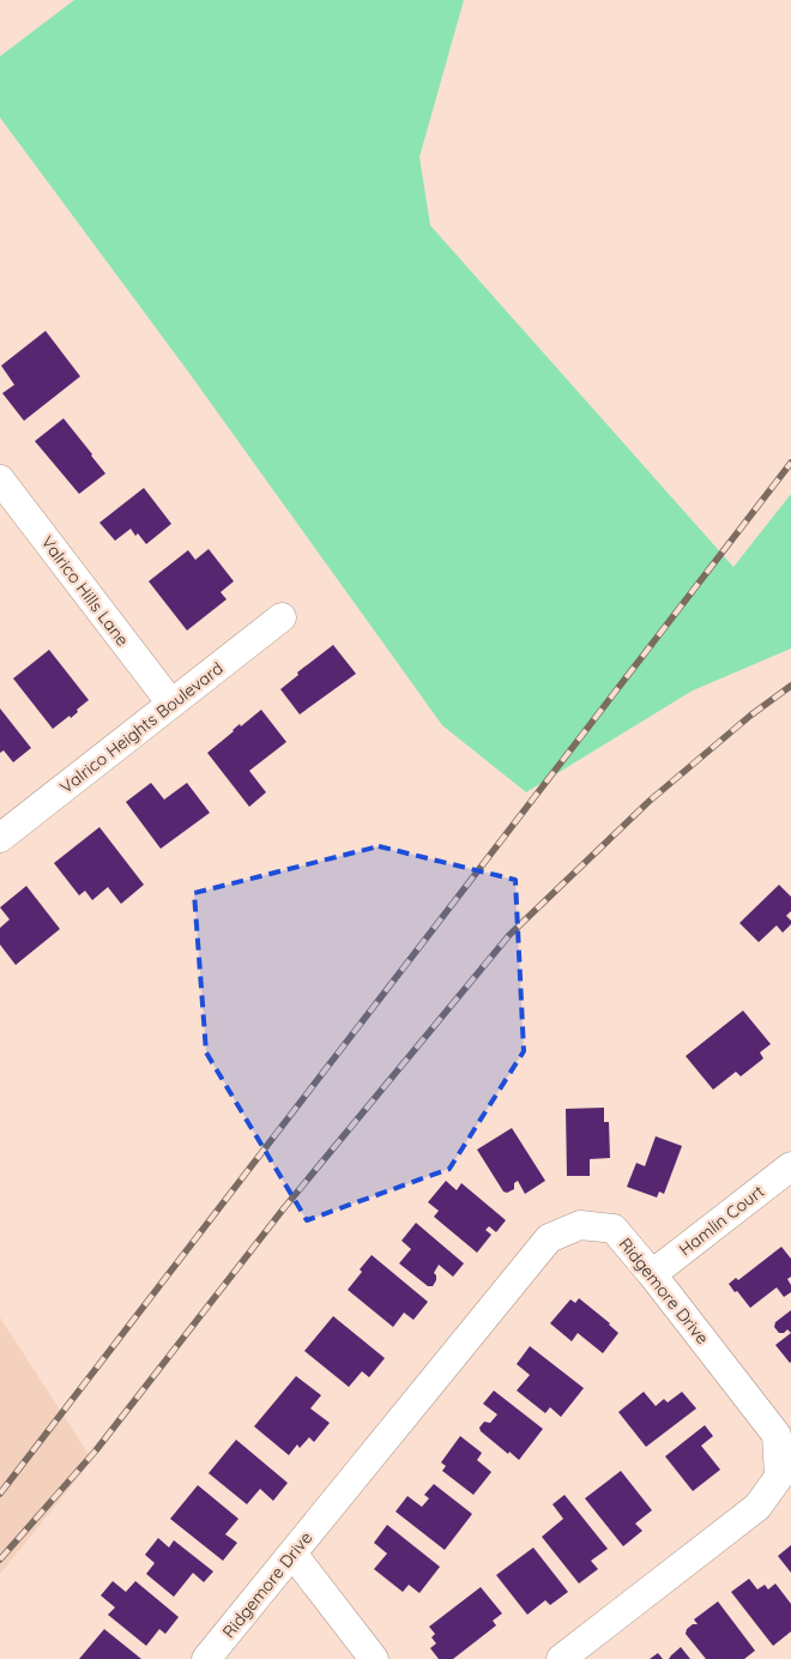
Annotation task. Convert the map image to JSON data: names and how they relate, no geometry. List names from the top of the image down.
{
  "streets": {
    "street": [
      "Valrico Hills Lane",
      "Valrico Heights Boulevard",
      "Hamlin Court",
      "Ridgemore Drive"
    ]
  },
  "crossings": [
    ["Valrico Hills Lane", "Valrico Heights Boulevard"],
    ["Hamlin Court", "Ridgemore Drive"]
  ]
}
